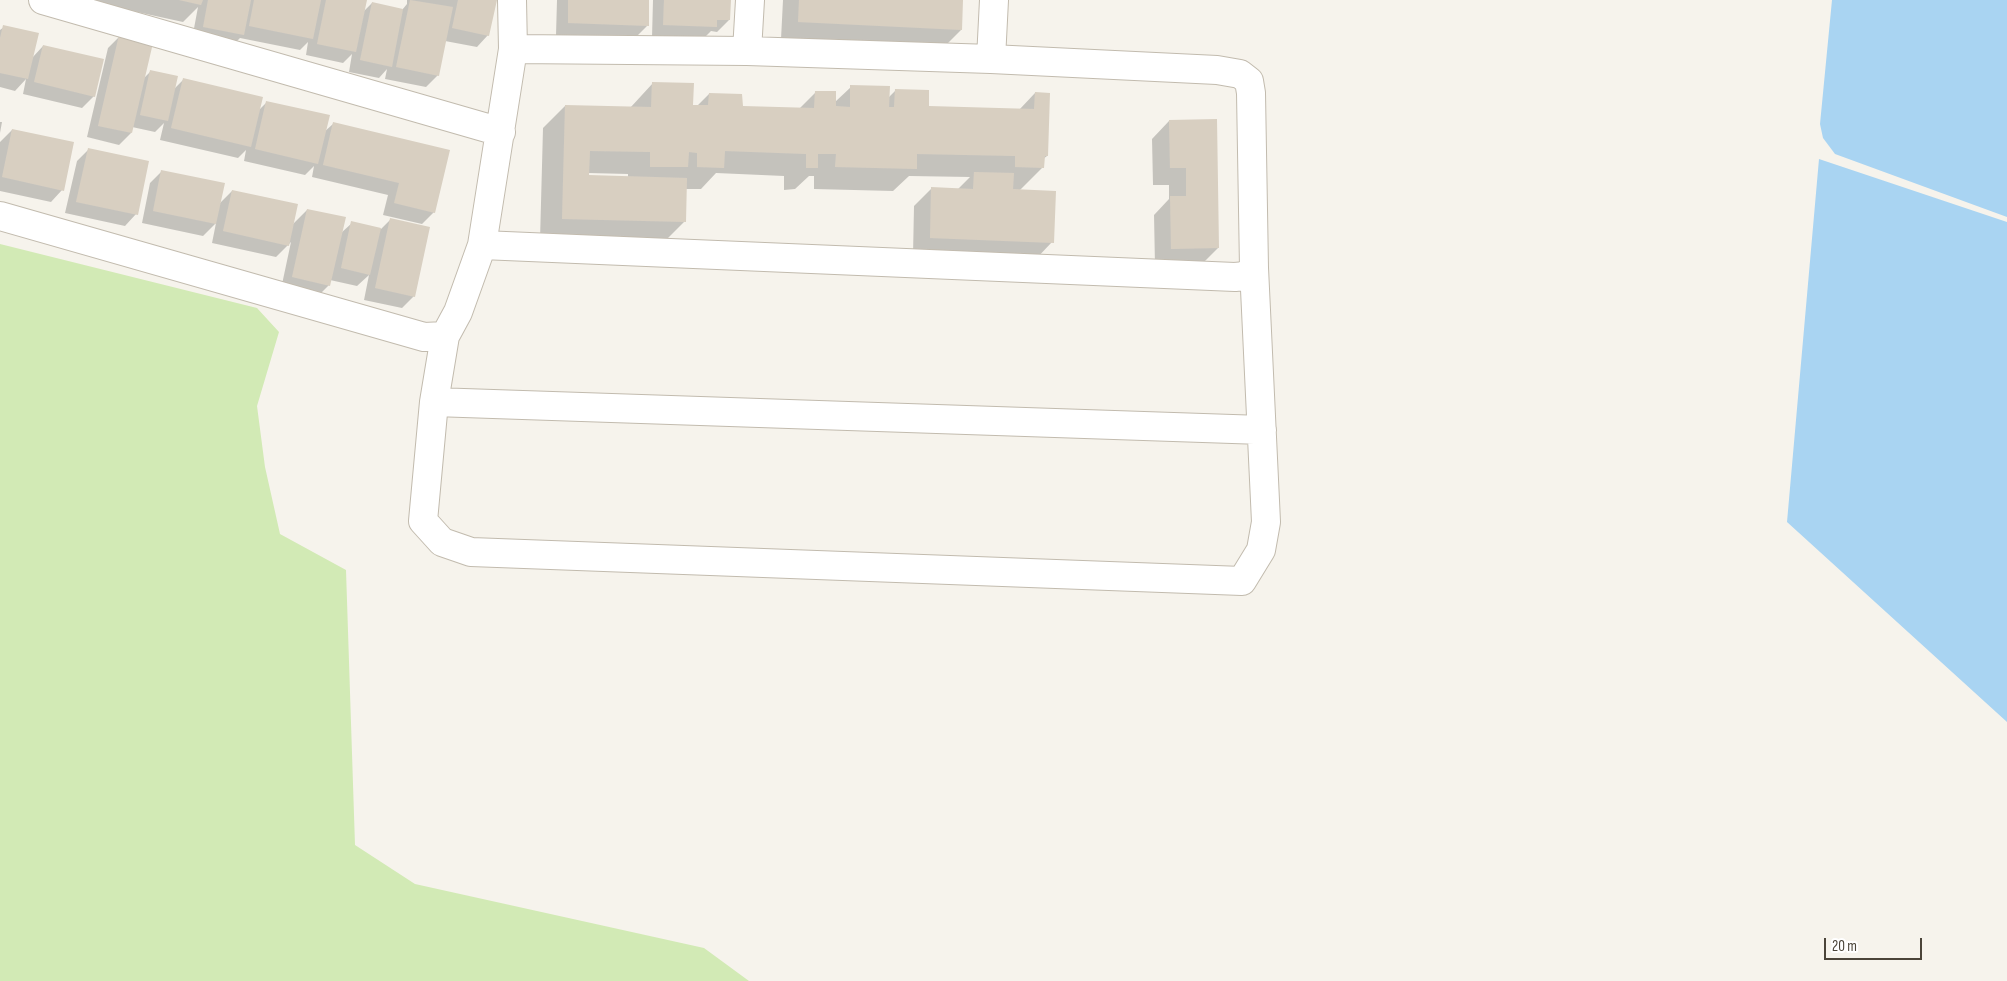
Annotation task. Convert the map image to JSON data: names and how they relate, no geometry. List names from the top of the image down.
{
  "scale_bar": "20 m"
}
